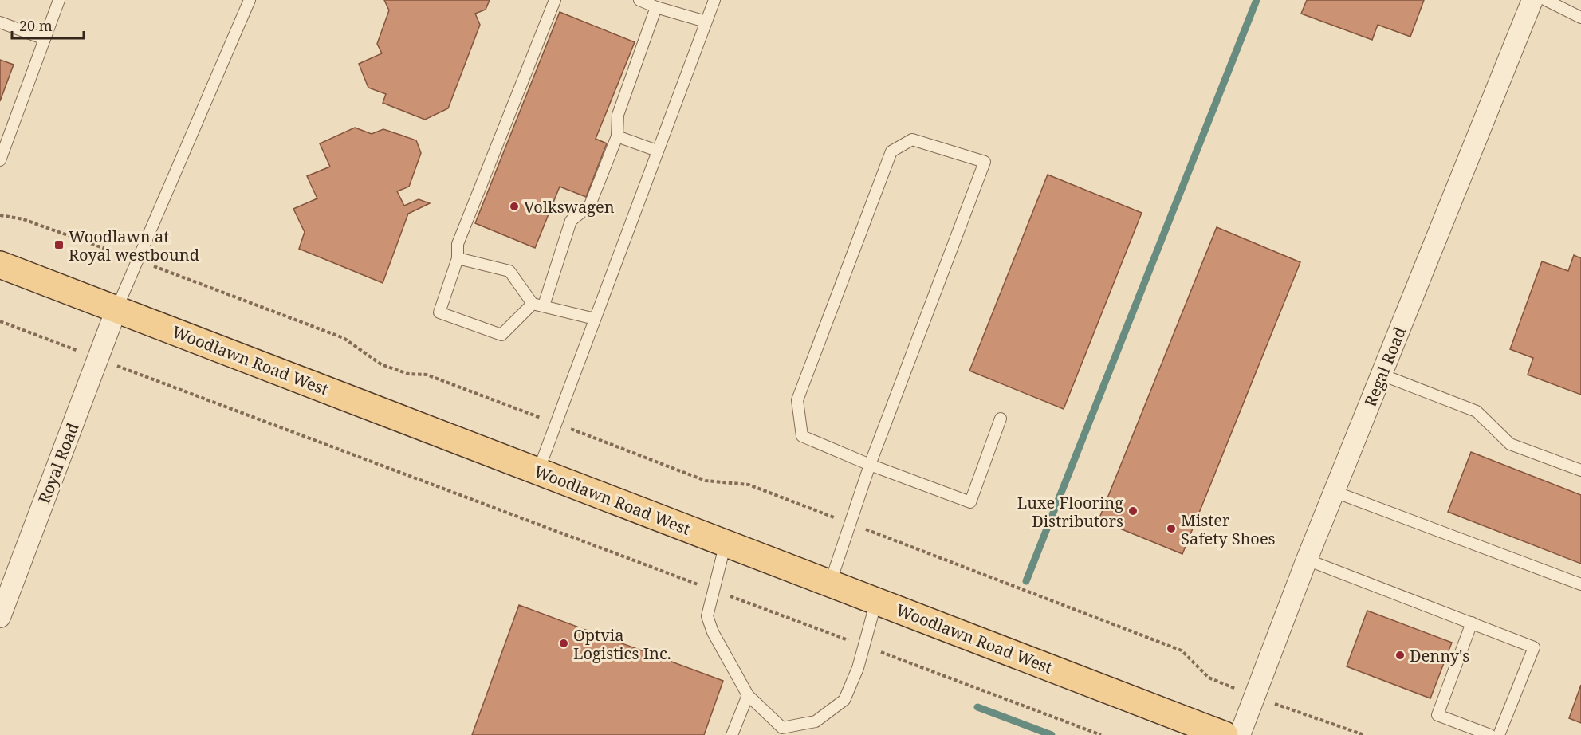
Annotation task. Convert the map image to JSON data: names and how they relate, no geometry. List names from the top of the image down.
{
  "streets": {
    "main road": ["Woodlawn Road West"],
    "street": ["Regal Road", "Royal Road"]
  },
  "crossings": [
    ["Woodlawn Road West", "Royal Road"]
  ],
  "places": {
    "other": [
      "Volkswagen",
      "Luxe Flooring Distributors",
      "Mister Safety Shoes",
      "Optvia Logistics Inc.",
      "Denny's"
    ],
    "transit": ["Woodlawn at Royal westbound"]
  },
  "scale_bar": "20 m"
}
